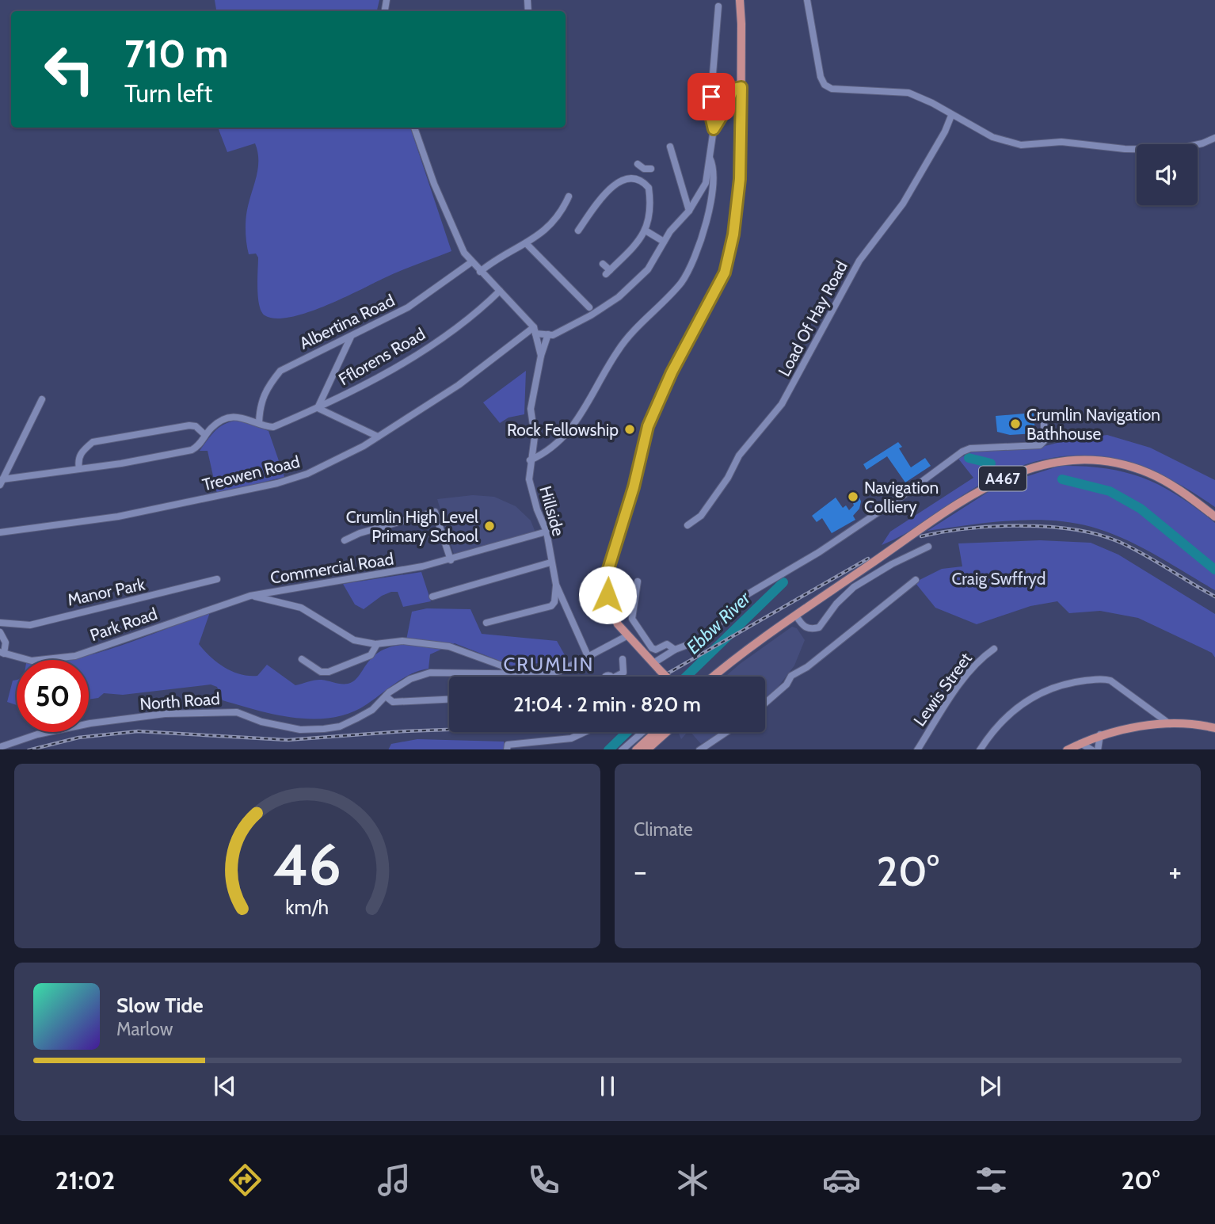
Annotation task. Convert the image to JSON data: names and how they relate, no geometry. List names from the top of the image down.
{
  "streets": {
    "main road": ["A467"],
    "street": [
      "Load Of Hay Road",
      "Albertina Road",
      "Fflorens Road",
      "Treowen Road",
      "Hillside",
      "Commercial Road",
      "Manor Park",
      "Park Road",
      "Lewis Street",
      "North Road"
    ]
  },
  "crossings": [
    ["Albertina Road", "Fflorens Road"],
    ["Treowen Road", "Hillside"],
    ["Hillside", "Commercial Road"],
    ["Commercial Road", "Park Road"]
  ],
  "districts": ["CRUMLIN"],
  "water": ["Ebbw River"],
  "parks": ["Craig Swffryd"],
  "places": [
    "Crumlin Navigation Bathhouse",
    "Rock Fellowship",
    "Navigation Colliery",
    "Crumlin High Level Primary School"
  ],
  "page": {
    "turn": ["710 m", "Turn left"],
    "limit": "50",
    "trip": "21:04 · 2 min · 820 m",
    "tile": "Climate",
    "heat": ["−", "20°", "+"],
    "song": ["Slow Tide", "Marlow"],
    "tabs": ["21:02", "20°"],
    "gauge": ["46", "km/h"]
  }
}
